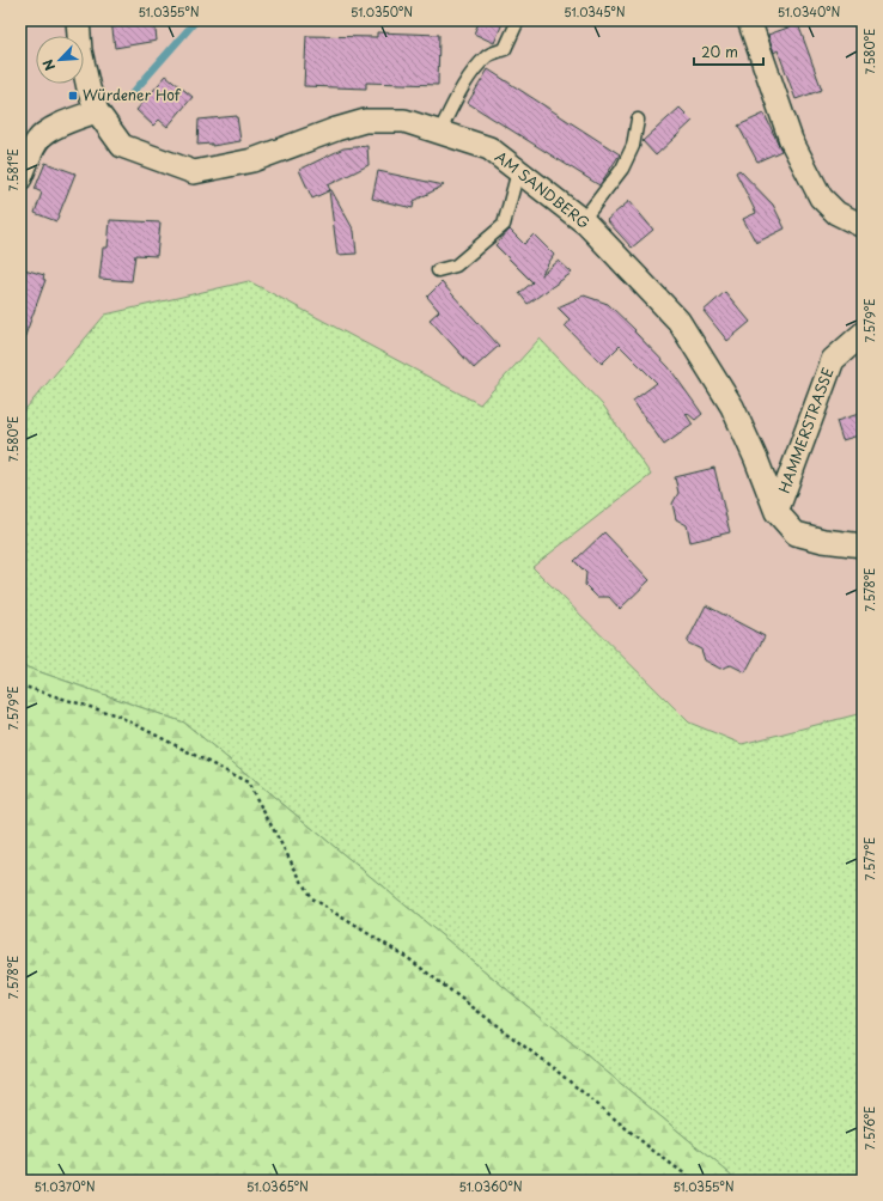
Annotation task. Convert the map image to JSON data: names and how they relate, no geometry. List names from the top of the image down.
{
  "streets": {
    "street": ["AM SANDBERG", "HAMMERSTRASSE"]
  },
  "crossings": [
    ["AM SANDBERG", "HAMMERSTRASSE"]
  ],
  "places": {
    "transit": ["Würdener Hof"]
  },
  "scale_bar": "20 m",
  "north": "bottom left",
  "coordinates": [
    "51.0355°N",
    "51.0350°N",
    "51.0345°N",
    "51.0340°N",
    "7.580°E",
    "7.581°E",
    "7.579°E",
    "7.578°E",
    "7.577°E",
    "7.576°E",
    "51.0370°N",
    "51.0365°N",
    "51.0360°N"
  ]
}
